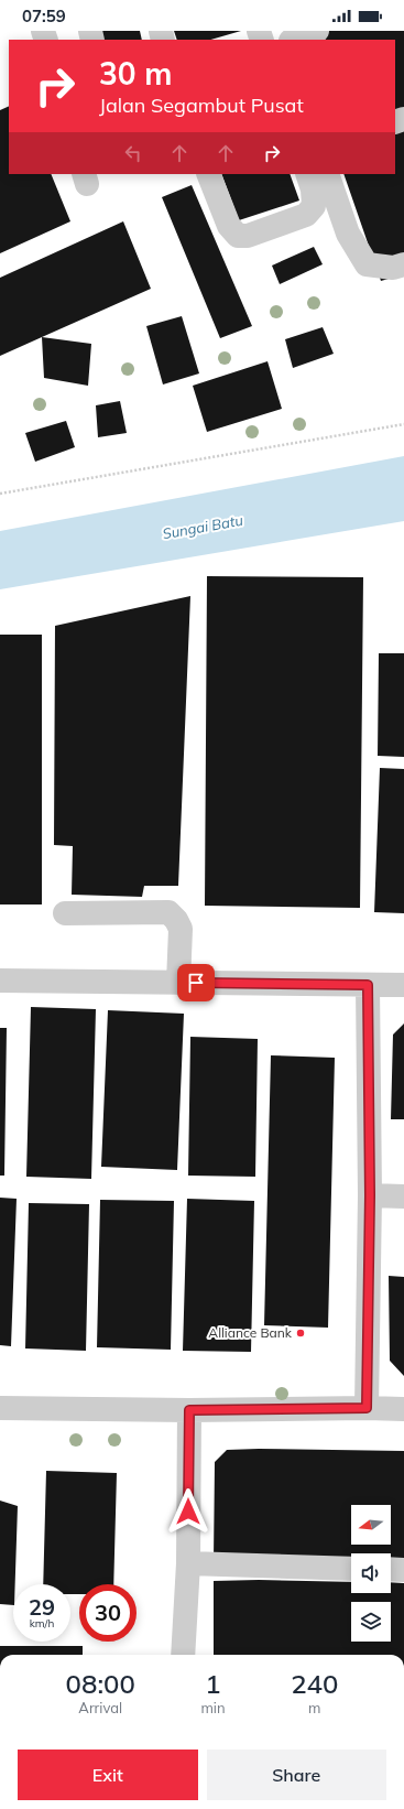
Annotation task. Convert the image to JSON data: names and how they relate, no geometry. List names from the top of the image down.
{
  "water": ["Sungai Batu"],
  "places": ["Alliance Bank"],
  "north": "left",
  "page": {
    "status": "07:59",
    "turn": ["30 m", "Jalan Segambut Pusat"],
    "speed": "29 km/h",
    "limit": "30",
    "eta": [
      "08:00",
      "Arrival",
      "1",
      "min",
      "240",
      "m"
    ],
    "buttons": ["Exit", "Share"]
  }
}
